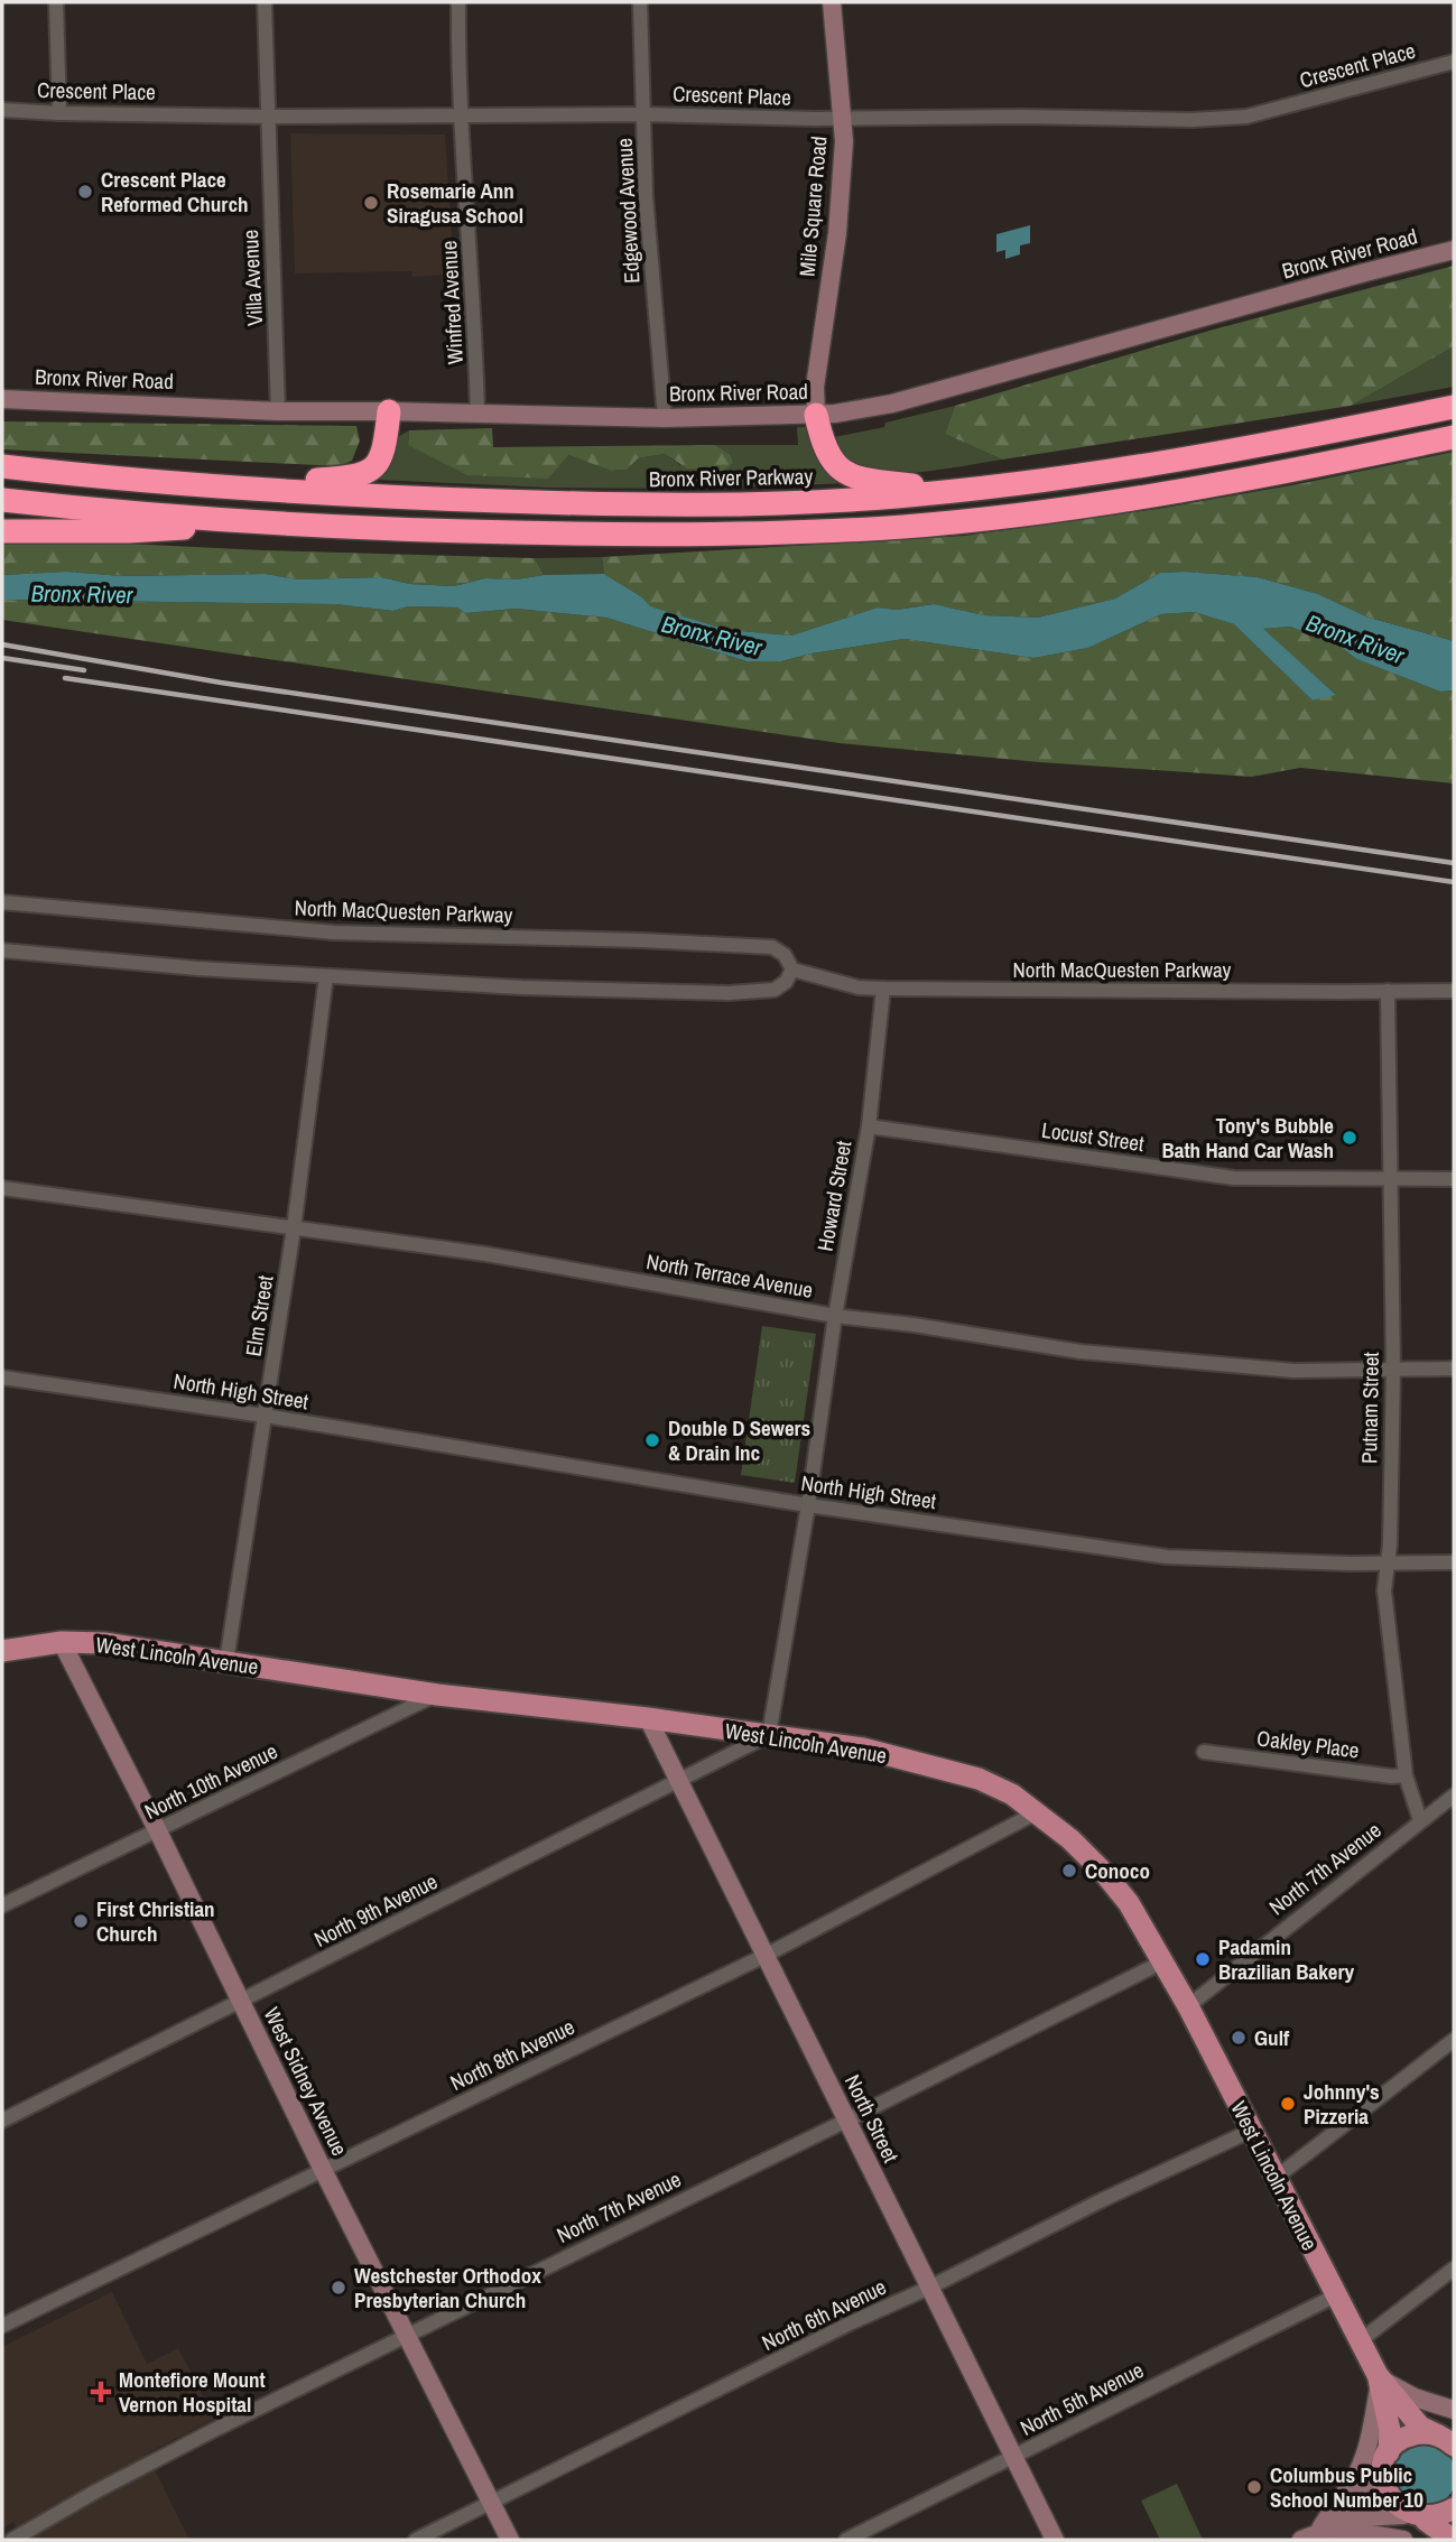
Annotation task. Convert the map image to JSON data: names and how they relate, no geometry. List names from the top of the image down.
{
  "streets": {
    "highway": ["Bronx River Parkway"],
    "main road": ["West Lincoln Avenue"],
    "street": [
      "Crescent Place",
      "Mile Square Road",
      "Edgewood Avenue",
      "Bronx River Road",
      "Villa Avenue",
      "Winfred Avenue",
      "North MacQuesten Parkway",
      "Locust Street",
      "Howard Street",
      "North Terrace Avenue",
      "Elm Street",
      "North High Street",
      "Putnam Street",
      "Oakley Place",
      "North 10th Avenue",
      "North 7th Avenue",
      "North 9th Avenue",
      "North 8th Avenue",
      "West Sidney Avenue",
      "North Street",
      "North 6th Avenue",
      "North 5th Avenue"
    ]
  },
  "crossings": [
    ["Crescent Place", "Mile Square Road"],
    ["Crescent Place", "Edgewood Avenue"],
    ["Crescent Place", "Villa Avenue"],
    ["Crescent Place", "Winfred Avenue"],
    ["Mile Square Road", "Bronx River Road"],
    ["Edgewood Avenue", "Bronx River Road"],
    ["Bronx River Road", "Villa Avenue"],
    ["Bronx River Road", "Winfred Avenue"],
    ["North MacQuesten Parkway", "Howard Street"],
    ["North MacQuesten Parkway", "Putnam Street"],
    ["Locust Street", "Howard Street"],
    ["Locust Street", "Putnam Street"],
    ["Howard Street", "North Terrace Avenue"],
    ["Howard Street", "North High Street"],
    ["Howard Street", "West Lincoln Avenue"],
    ["Howard Street", "North 9th Avenue"],
    ["North Terrace Avenue", "Elm Street"],
    ["North Terrace Avenue", "Putnam Street"],
    ["Elm Street", "North High Street"],
    ["Elm Street", "West Lincoln Avenue"],
    ["North High Street", "Putnam Street"],
    ["Putnam Street", "Oakley Place"],
    ["Putnam Street", "North 7th Avenue"],
    ["West Lincoln Avenue", "North 10th Avenue"],
    ["West Lincoln Avenue", "North 7th Avenue"],
    ["West Lincoln Avenue", "North 9th Avenue"],
    ["West Lincoln Avenue", "North 8th Avenue"],
    ["West Lincoln Avenue", "West Sidney Avenue"],
    ["West Lincoln Avenue", "North Street"],
    ["West Lincoln Avenue", "North 6th Avenue"],
    ["West Lincoln Avenue", "North 5th Avenue"],
    ["North 10th Avenue", "West Sidney Avenue"],
    ["North 7th Avenue", "West Sidney Avenue"],
    ["North 7th Avenue", "North Street"],
    ["North 9th Avenue", "West Sidney Avenue"],
    ["North 9th Avenue", "North Street"],
    ["North 8th Avenue", "West Sidney Avenue"],
    ["North 8th Avenue", "North Street"],
    ["West Sidney Avenue", "North 6th Avenue"],
    ["North Street", "North 6th Avenue"],
    ["North Street", "North 5th Avenue"]
  ],
  "water": ["Bronx River"],
  "places": {
    "other": [
      "Crescent Place Reformed Church",
      "Rosemarie Ann Siragusa School",
      "Tony's Bubble Bath Hand Car Wash",
      "Double D Sewers & Drain Inc",
      "Conoco",
      "First Christian Church",
      "Padamin Brazilian Bakery",
      "Gulf",
      "Johnny's Pizzeria",
      "Westchester Orthodox Presbyterian Church",
      "Columbus Public School Number 10"
    ],
    "health": ["Montefiore Mount Vernon Hospital"]
  }
}
